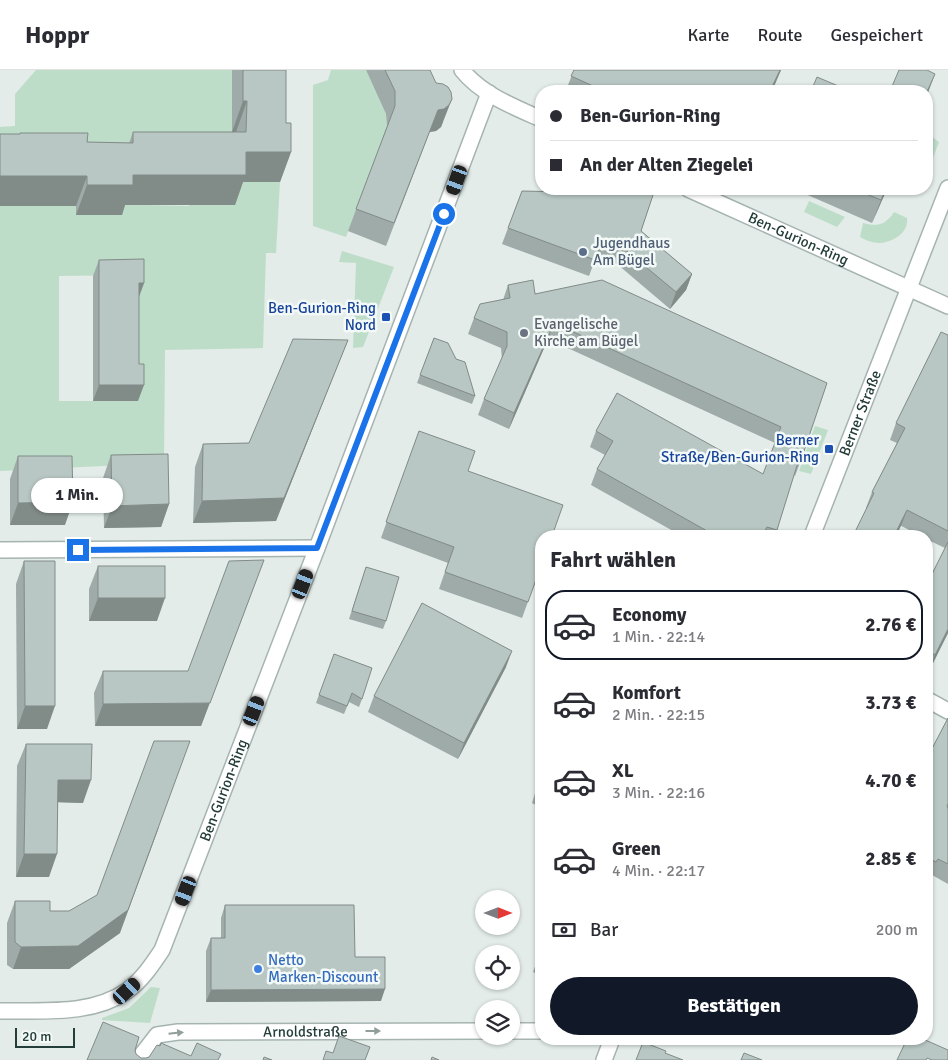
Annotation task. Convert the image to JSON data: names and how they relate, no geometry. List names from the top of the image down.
{
  "streets": {
    "street": ["Ben-Gurion-Ring", "Berner Straße", "Arnoldstraße"]
  },
  "crossings": [
    ["Ben-Gurion-Ring", "Berner Straße"]
  ],
  "one_way": ["Arnoldstraße"],
  "places": {
    "other": ["Jugendhaus Am Bügel", "Evangelische Kirche am Bügel", "Netto Marken-Discount"],
    "transit": ["Ben-Gurion-Ring Nord", "Berner Straße/Ben-Gurion-Ring"]
  },
  "scale_bar": "20 m",
  "north": "right",
  "page": {
    "header": "Hoppr",
    "nav": ["Karte", "Route", "Gespeichert"],
    "banner": ["Ben-Gurion-Ring", "An der Alten Ziegelei"],
    "bubble": "1 Min.",
    "heading": "Fahrt wählen",
    "list": [
      {
        "name": "Economy",
        "note": "1 Min. · 22:14",
        "value": "2.76 €"
      },
      {
        "name": "Komfort",
        "note": "2 Min. · 22:15",
        "value": "3.73 €"
      },
      {
        "name": "XL",
        "note": "3 Min. · 22:16",
        "value": "4.70 €"
      },
      {
        "name": "Green",
        "note": "4 Min. · 22:17",
        "value": "2.85 €"
      }
    ],
    "pay": ["Bar", "200 m"],
    "buttons": "Bestätigen",
    "scale": "20 m"
  }
}
